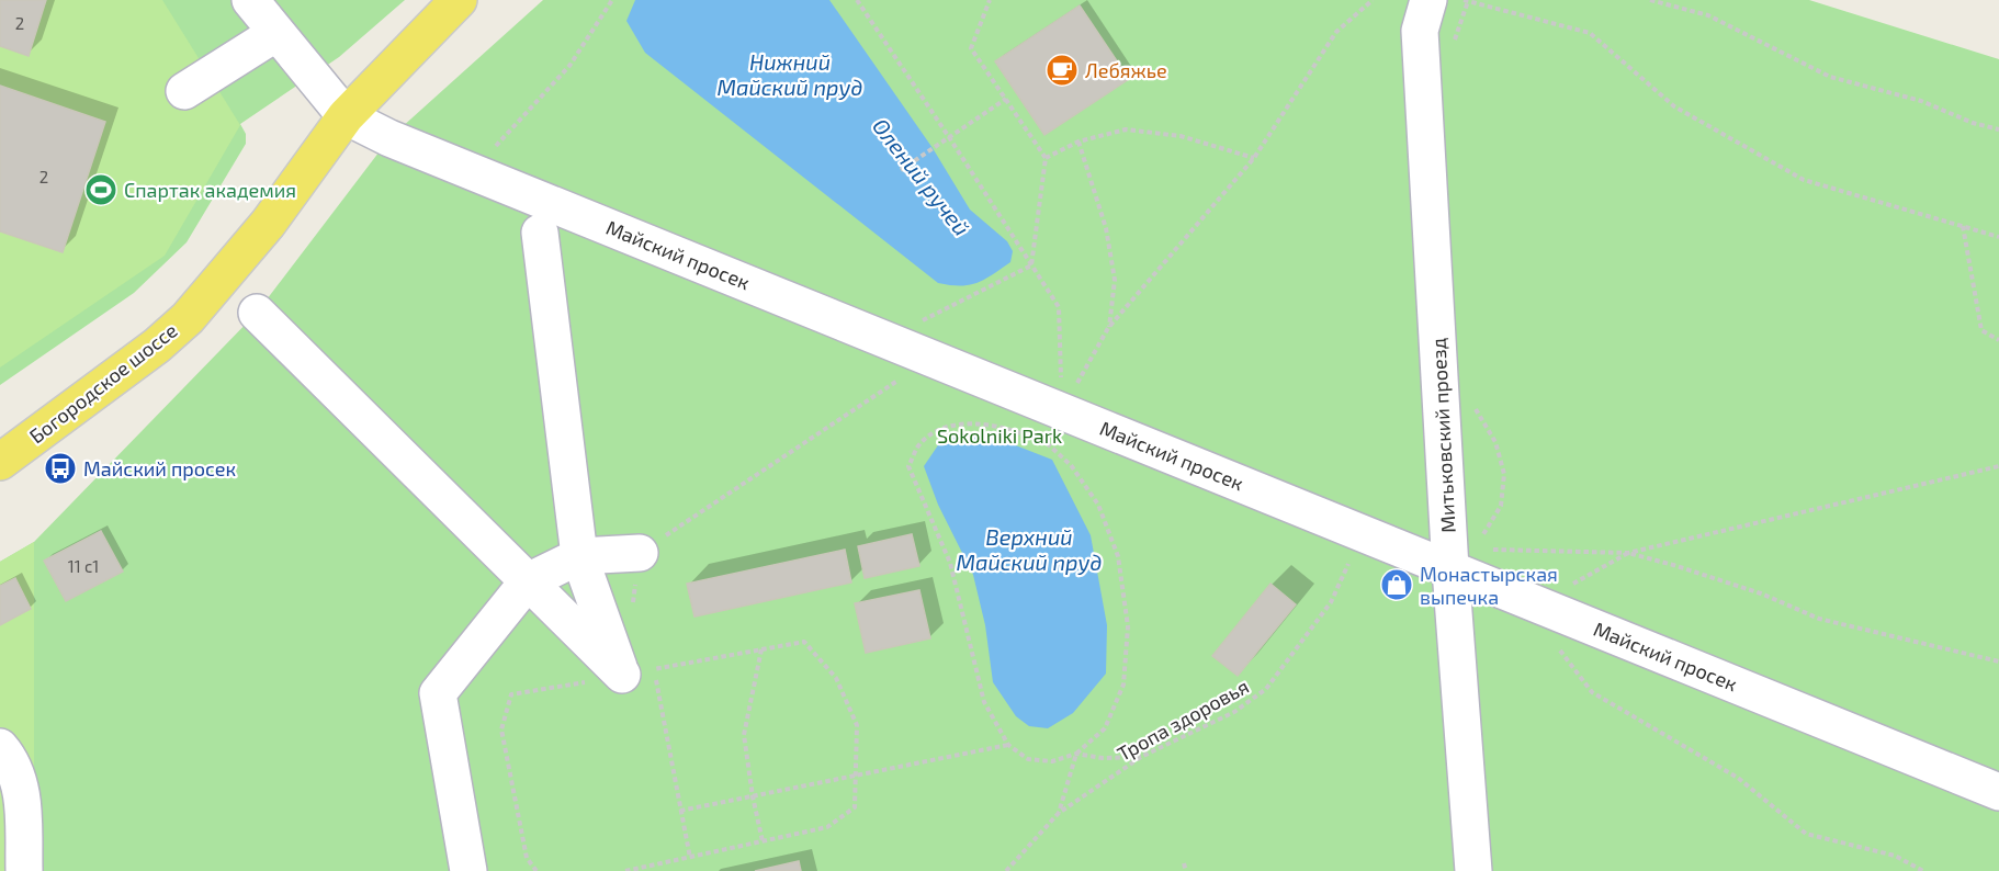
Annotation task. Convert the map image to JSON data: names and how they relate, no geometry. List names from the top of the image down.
{
  "streets": {
    "main road": ["Богородское шоссе"],
    "street": ["Майский просек", "Митьковский проезд"],
    "path": ["Тропа здоровья"]
  },
  "crossings": [
    ["Майский просек", "Богородское шоссе"],
    ["Майский просек", "Митьковский проезд"],
    ["Майский просек", "Тропа здоровья"]
  ],
  "water": ["Нижний Майский пруд", "Олений ручей", "Верхний Майский пруд"],
  "parks": ["Sokolniki Park"],
  "places": {
    "cafe": ["Лебяжье"],
    "sports": ["Спартак академия"],
    "bus stop": ["Майский просек"],
    "shop": ["Монастырская выпечка"]
  },
  "house_numbers": ["2", "2", "11 с1"]
}
